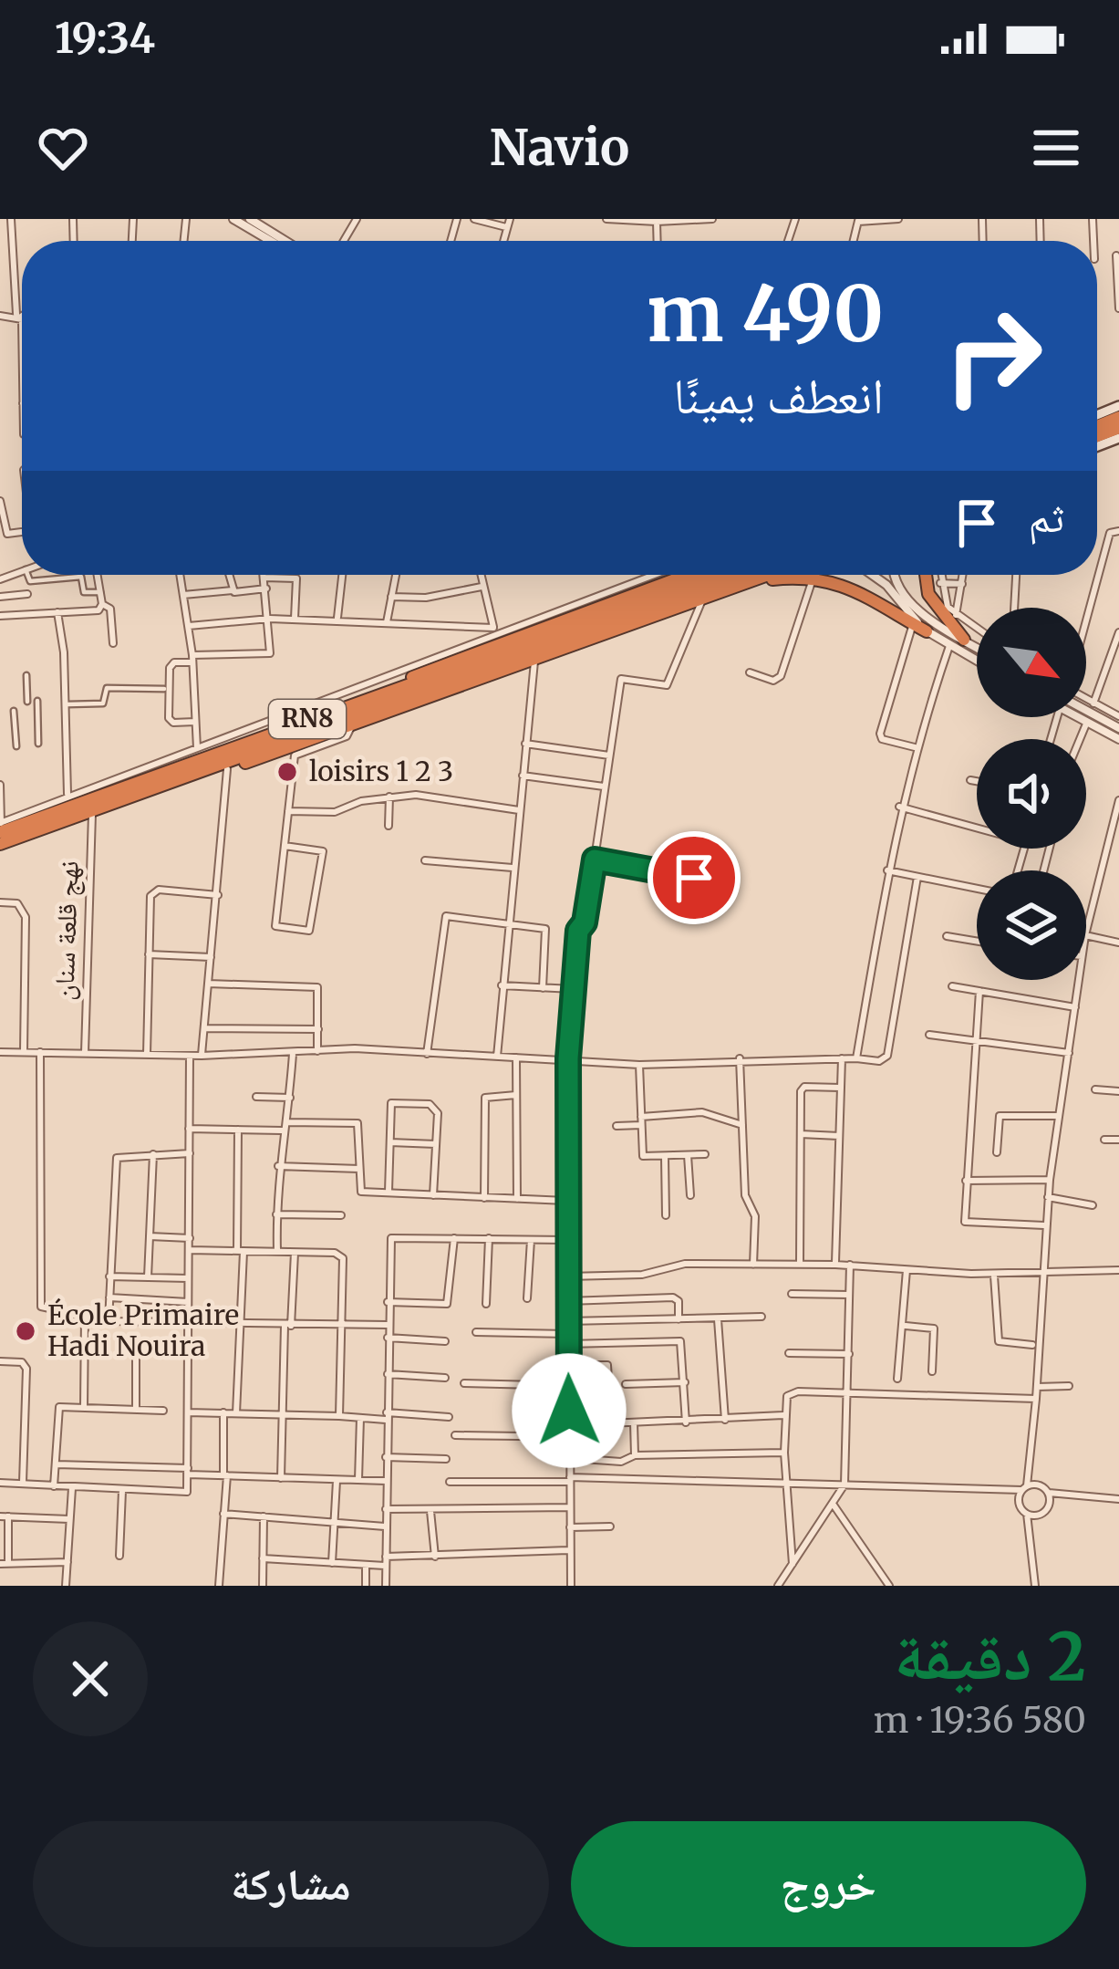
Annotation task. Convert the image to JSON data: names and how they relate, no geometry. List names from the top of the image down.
{
  "streets": {
    "highway": ["RN8"],
    "street": ["نهج قلعة سنان"]
  },
  "crossings": [
    ["RN8", "نهج قلعة سنان"]
  ],
  "places": ["loisirs 1 2 3", "École Primaire Hadi Nouira"],
  "north": "bottom right",
  "page": {
    "status": "19:34",
    "header": "Navio",
    "turn": ["490 m", "انعطف يمينًا"],
    "then": "ثم",
    "heading": ["2 دقيقة", "580 m · 19:36"],
    "buttons": ["خروج", "مشاركة"]
  }
}
